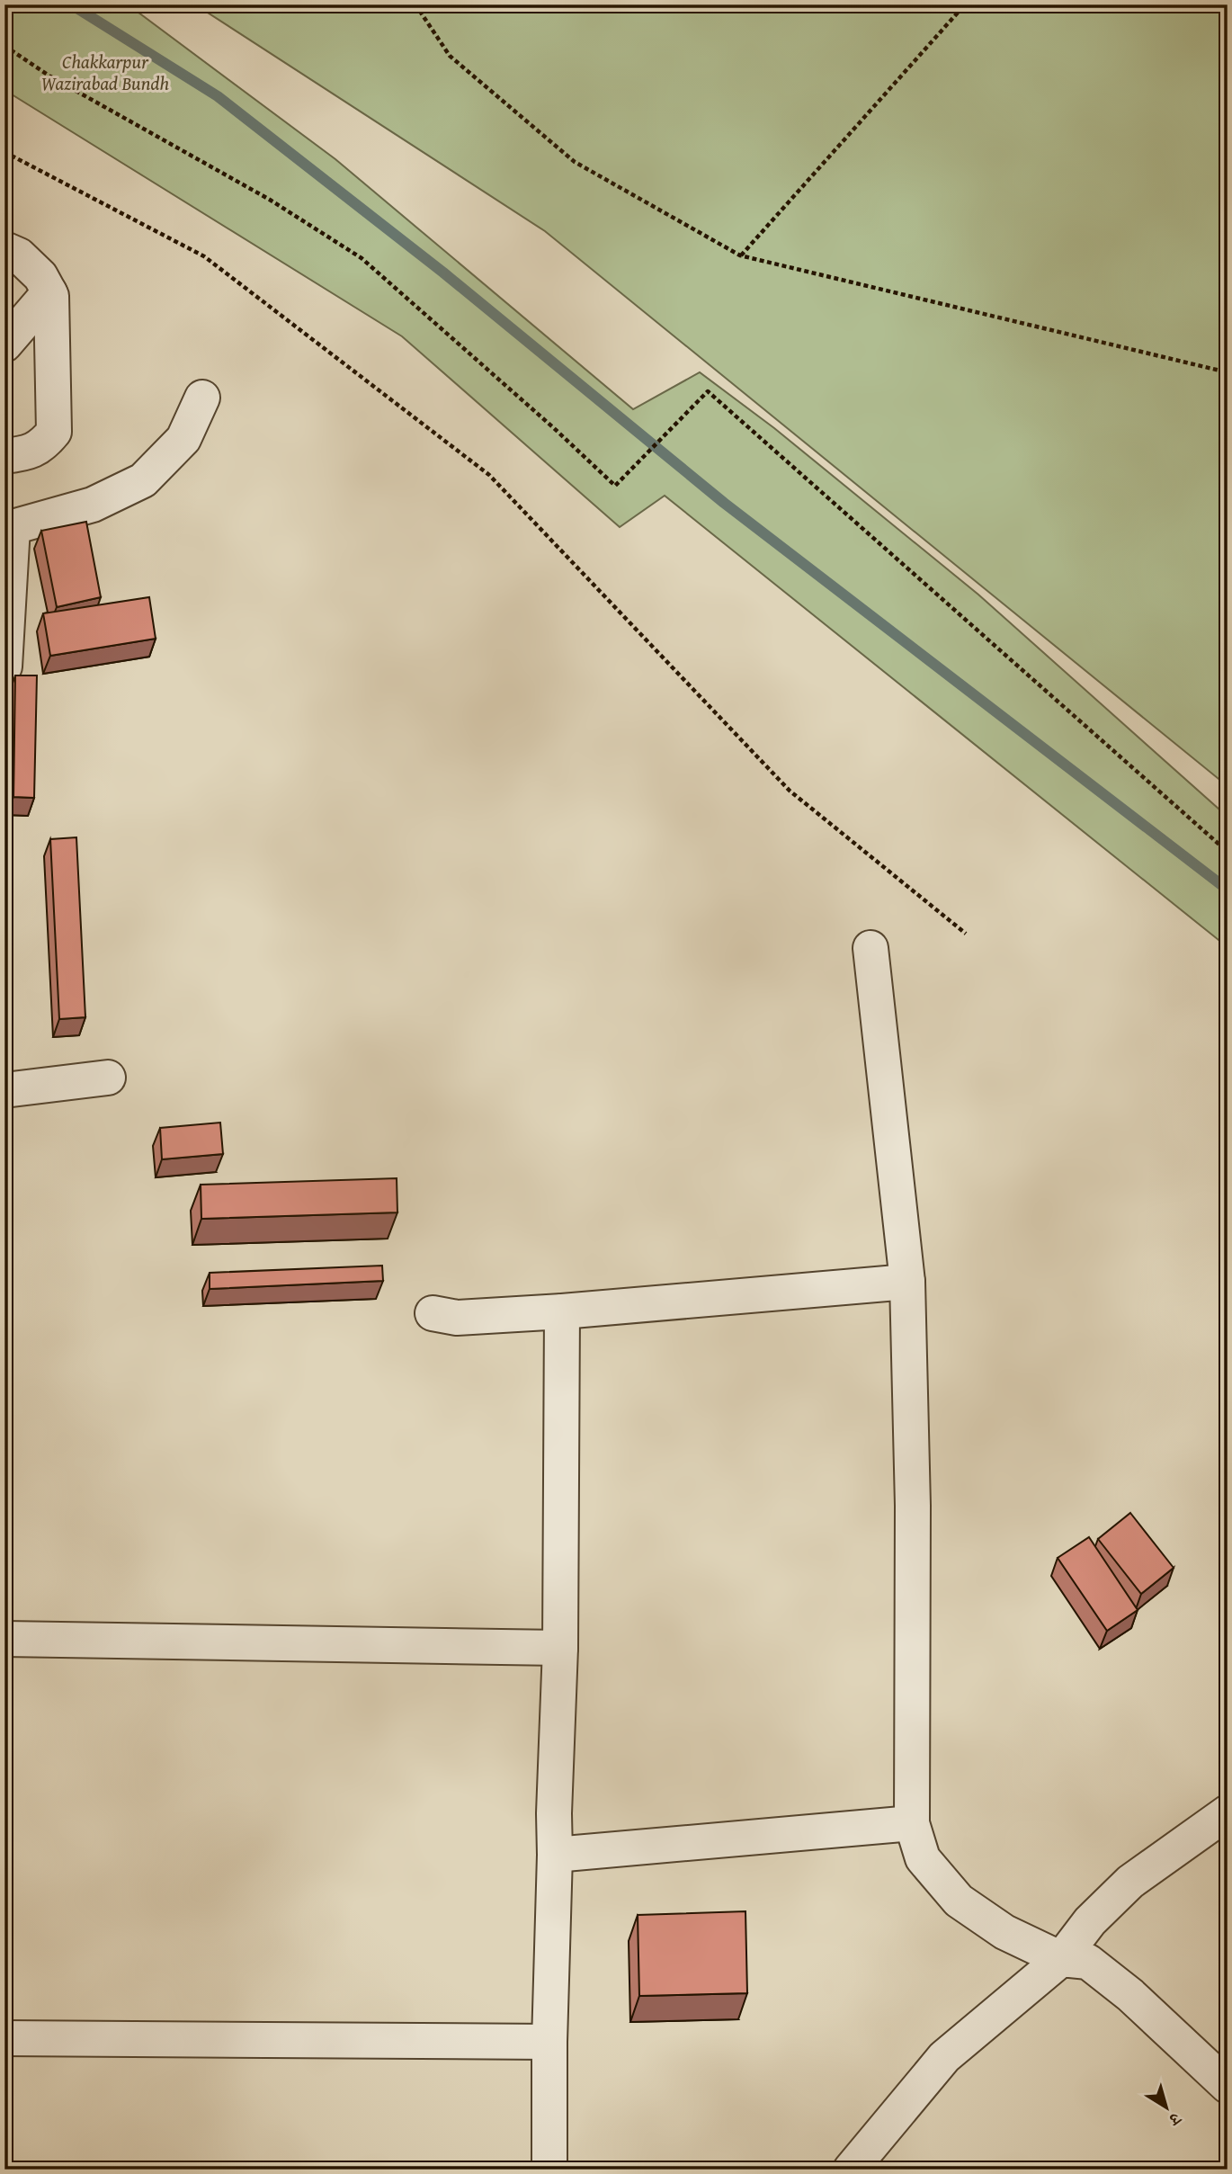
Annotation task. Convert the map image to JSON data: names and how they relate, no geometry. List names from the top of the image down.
{
  "parks": ["Chakkarpur Wazirabad Bundh"],
  "north": "bottom right"
}
